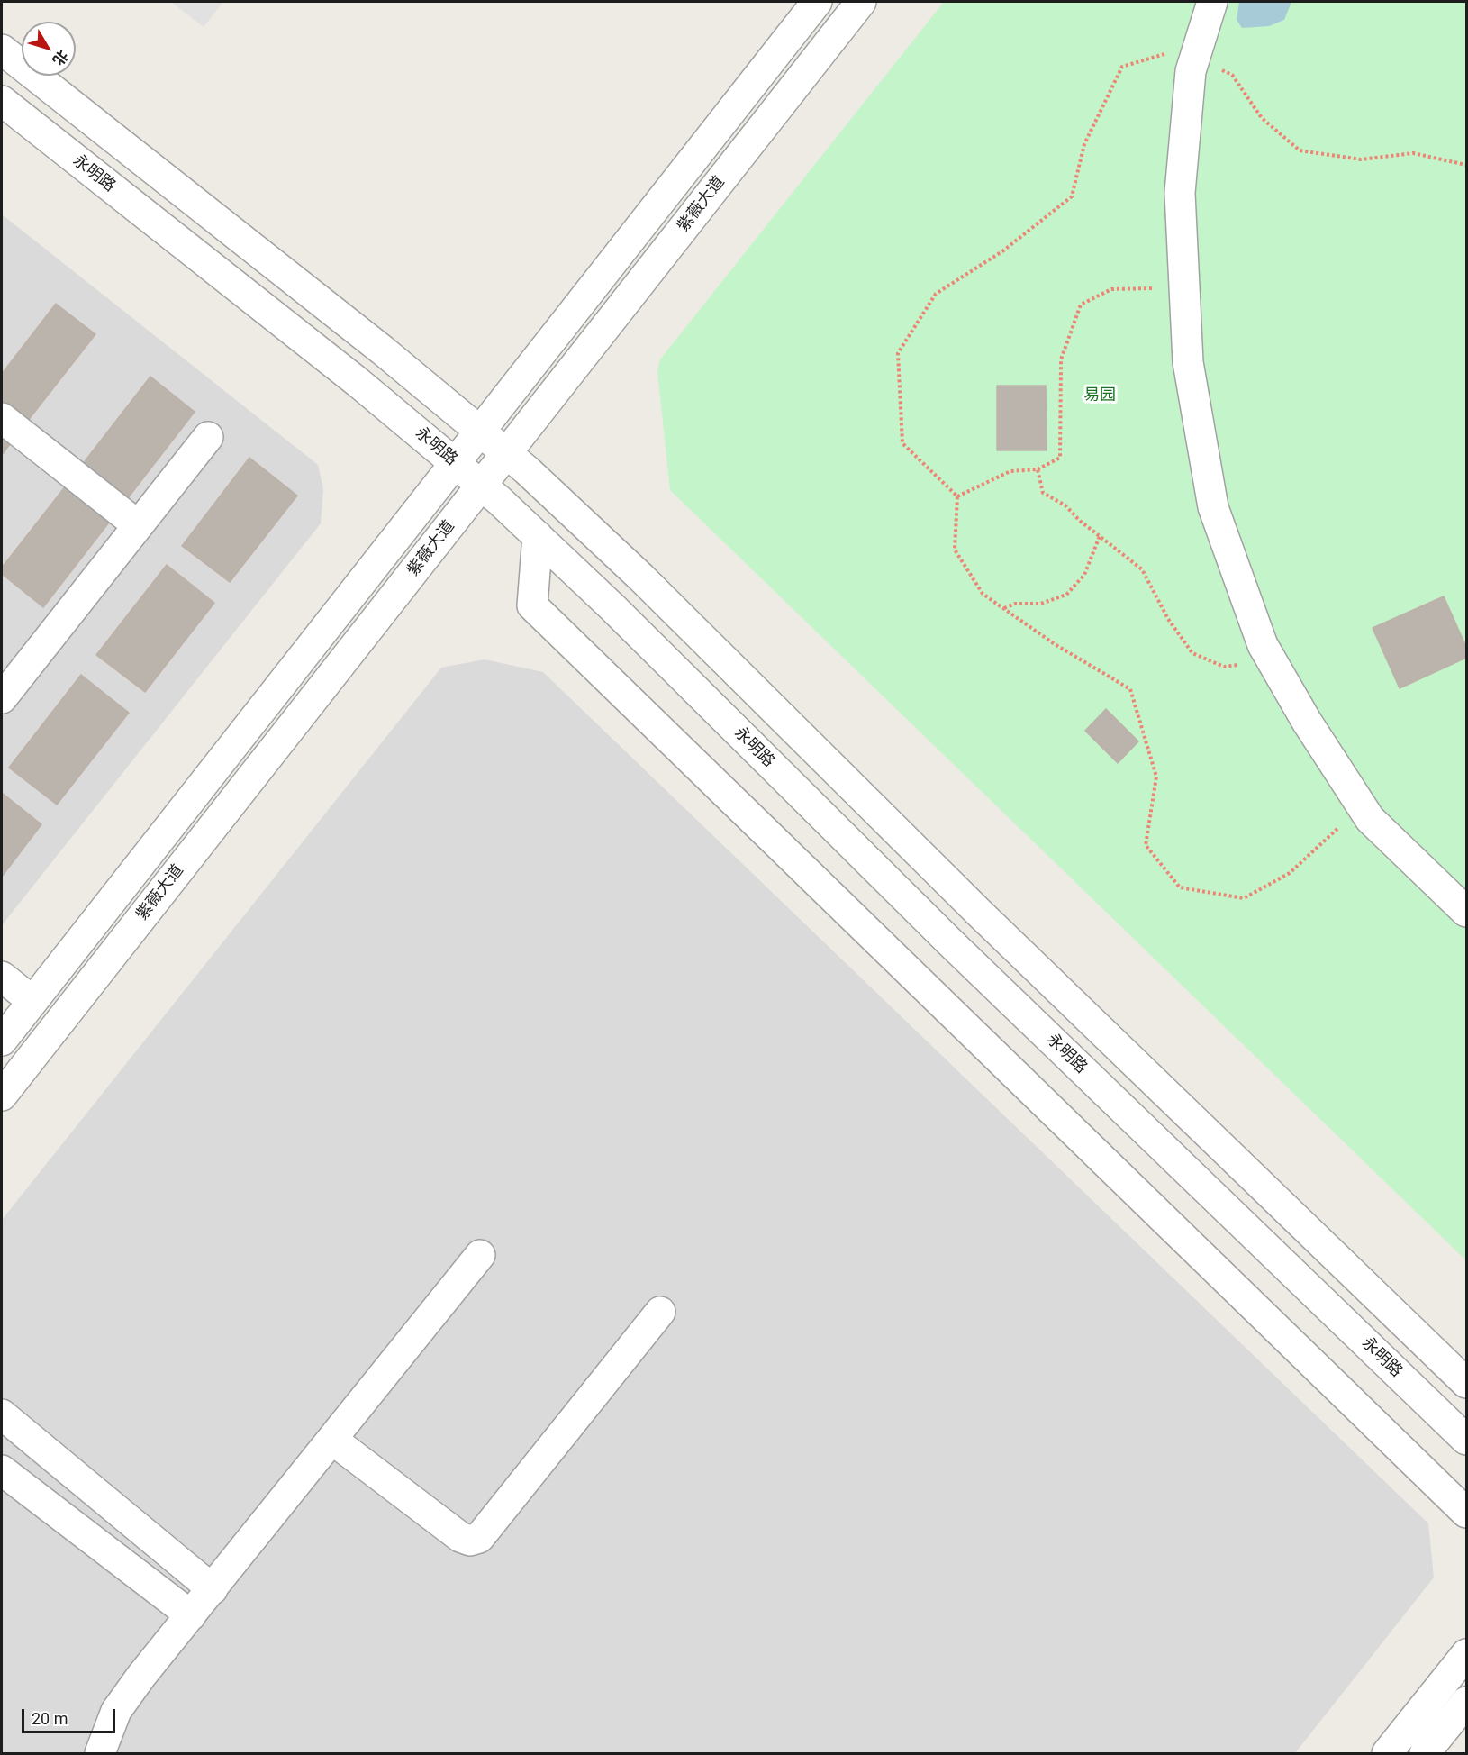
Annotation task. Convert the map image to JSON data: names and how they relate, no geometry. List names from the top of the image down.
{
  "streets": {
    "street": ["永明路", "紫薇大道"]
  },
  "crossings": [
    ["永明路", "紫薇大道"]
  ],
  "parks": ["易园"],
  "scale_bar": "20 m",
  "north": "bottom right"
}
